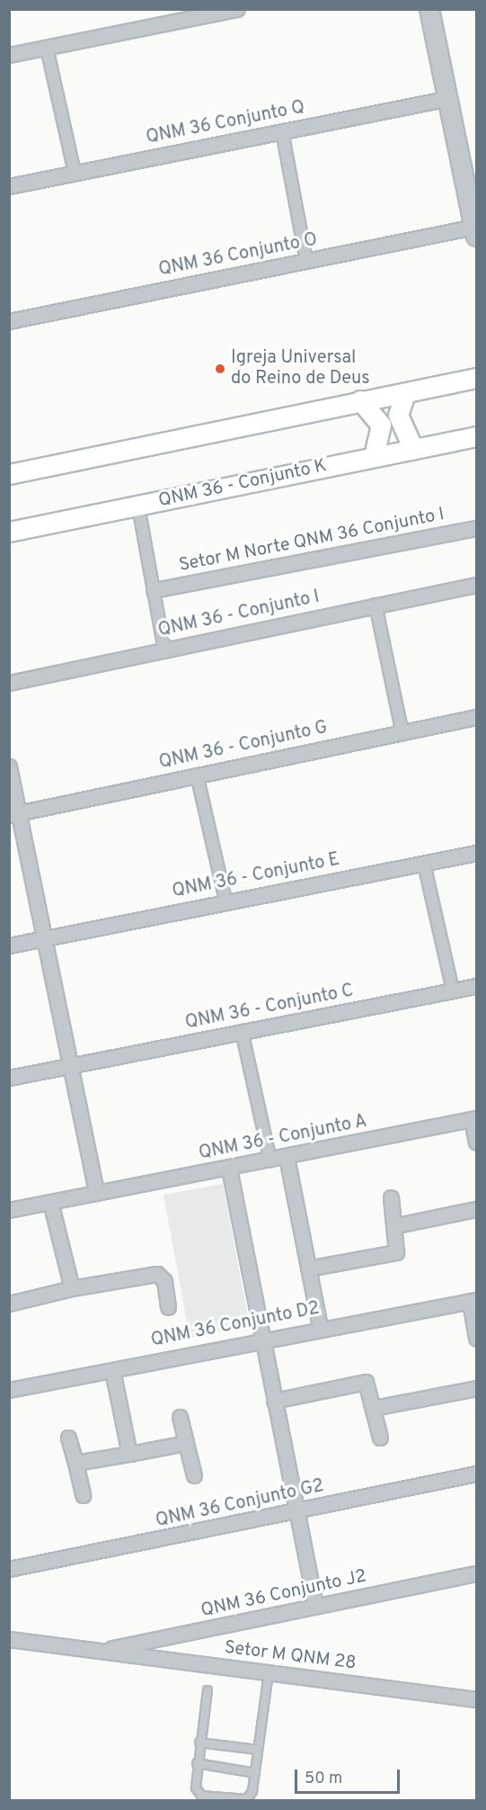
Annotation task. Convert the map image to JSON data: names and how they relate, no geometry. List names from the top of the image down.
{
  "streets": {
    "main road": ["QNM 36 - Conjunto K"],
    "street": [
      "QNM 36 Conjunto Q",
      "QNM 36 Conjunto O",
      "Setor M Norte QNM 36 Conjunto I",
      "QNM 36 - Conjunto I",
      "QNM 36 - Conjunto G",
      "QNM 36 - Conjunto E",
      "QNM 36 - Conjunto C",
      "QNM 36 - Conjunto A",
      "QNM 36 Conjunto D2",
      "QNM 36 Conjunto G2",
      "QNM 36 Conjunto J2",
      "Setor M QNM 28"
    ]
  },
  "crossings": [
    ["QNM 36 Conjunto J2", "Setor M QNM 28"]
  ],
  "places": ["Igreja Universal do Reino de Deus"],
  "scale_bar": "50 m"
}
